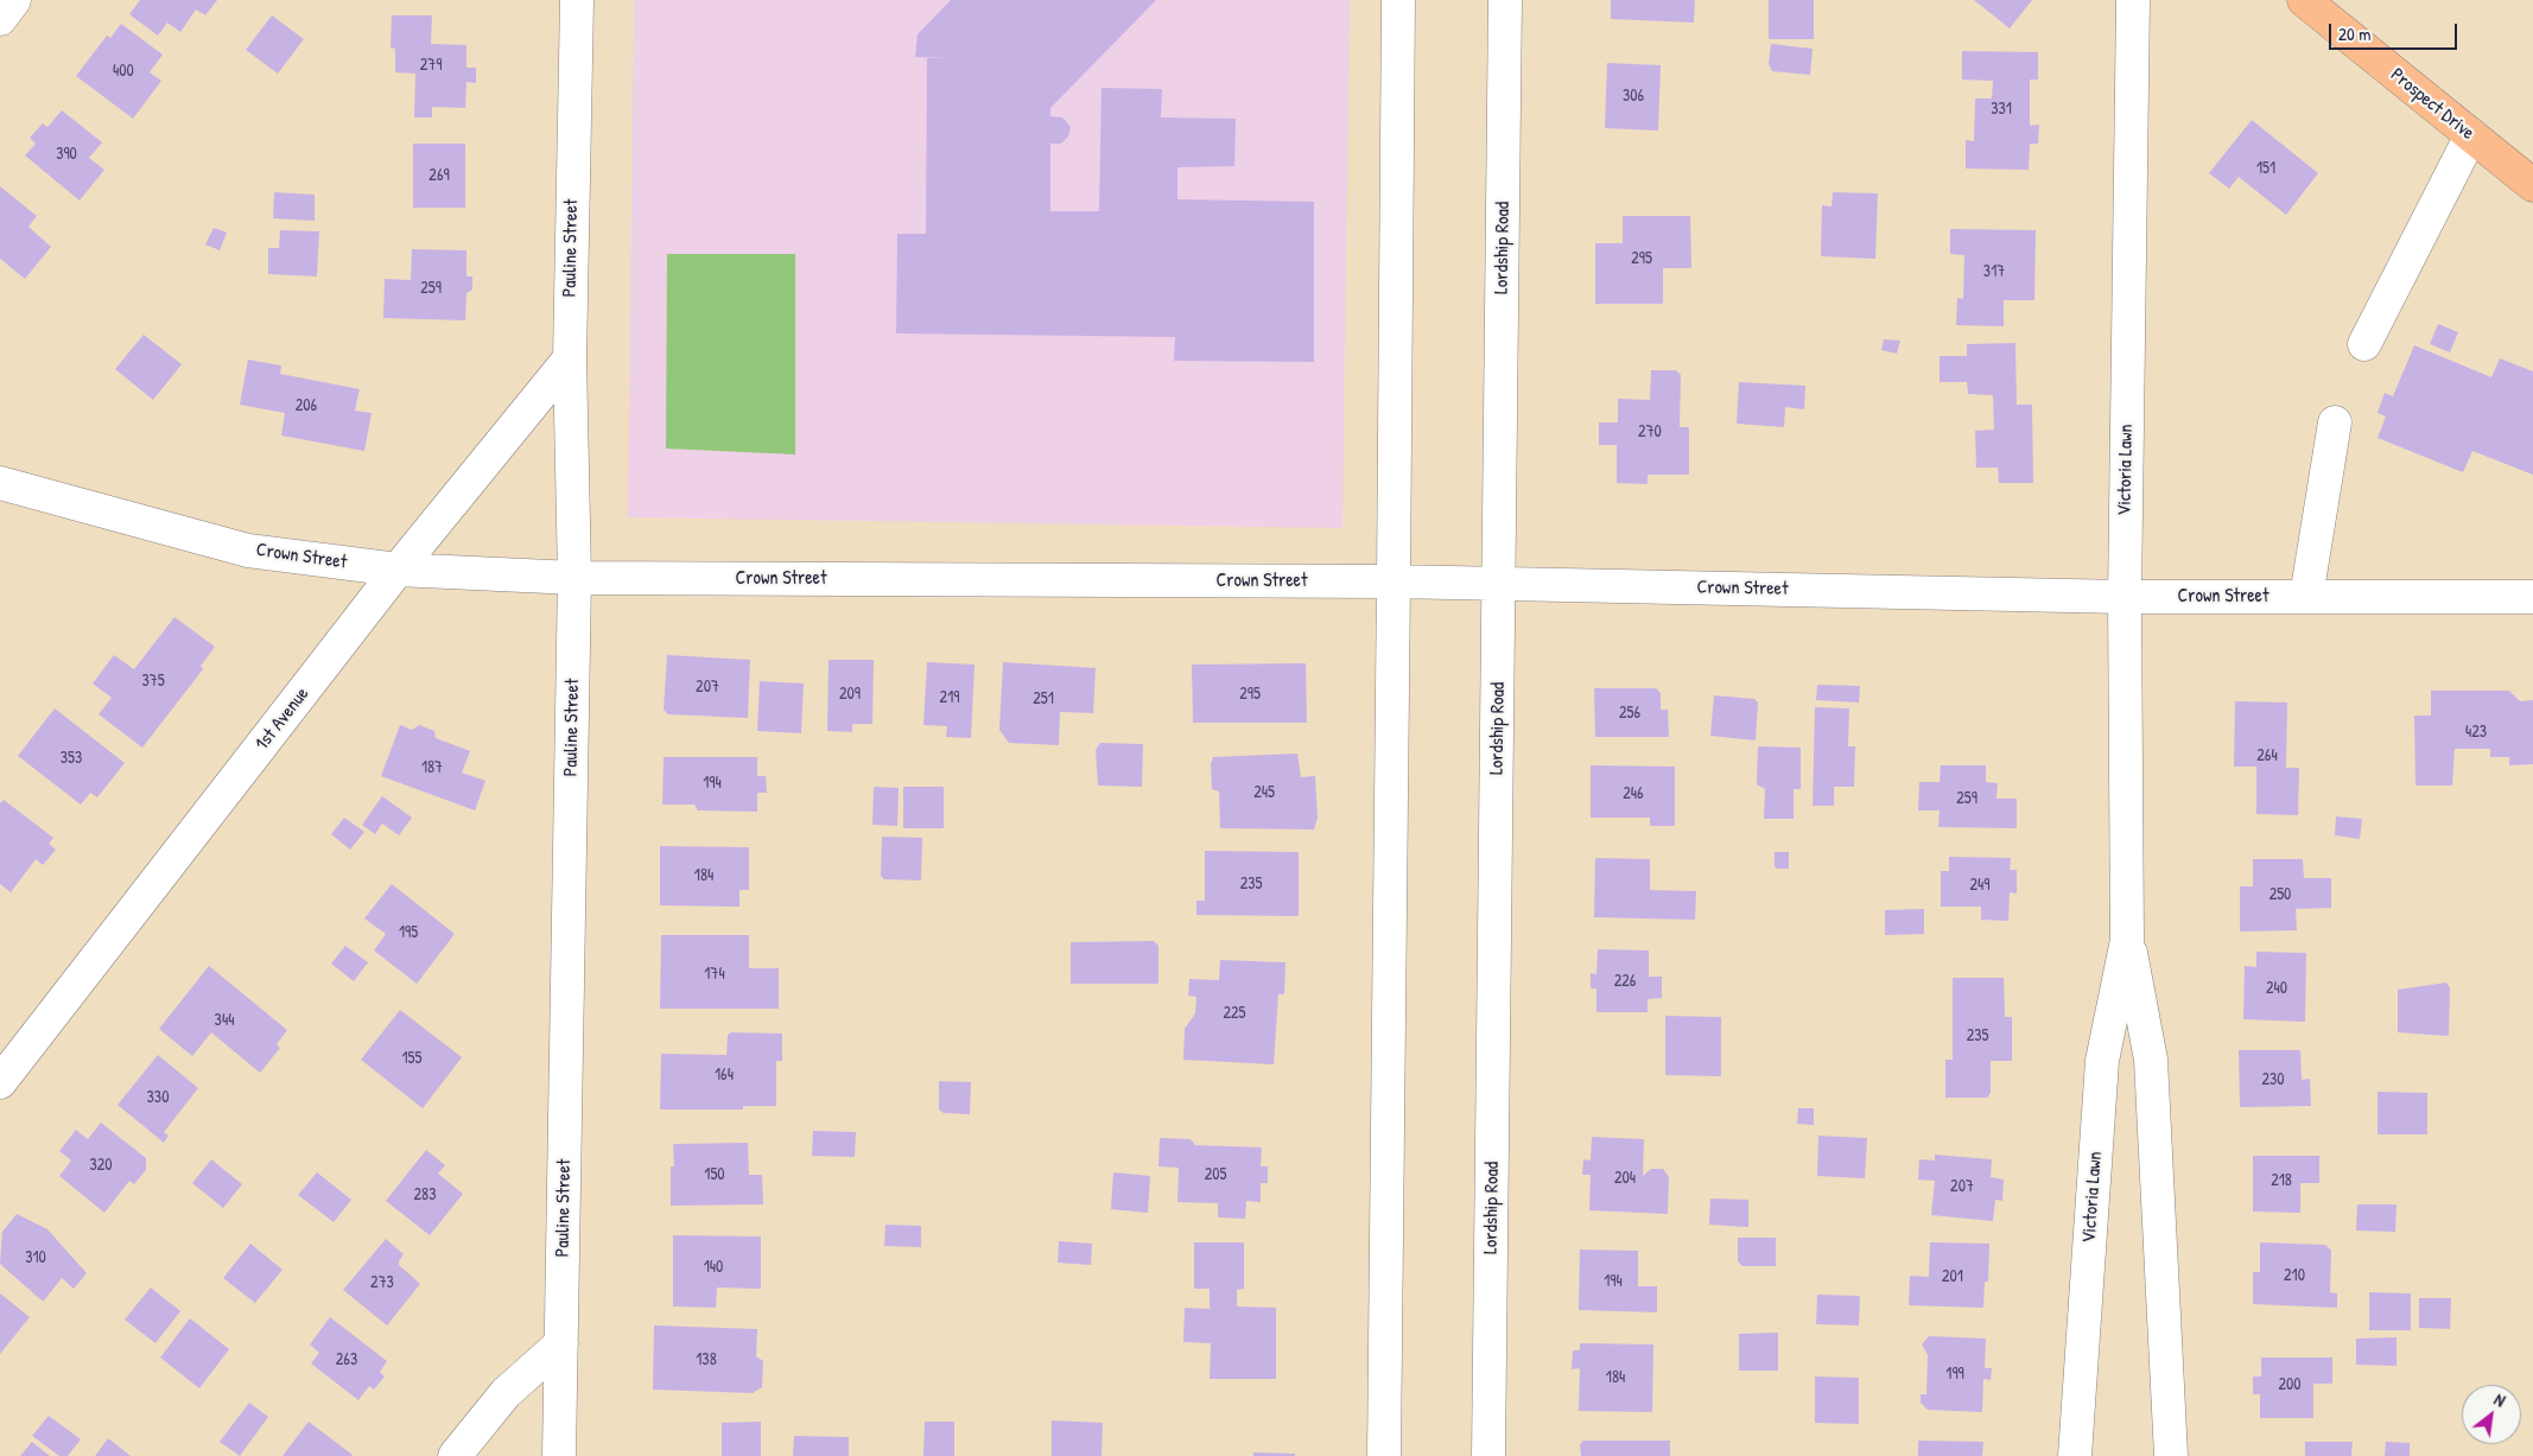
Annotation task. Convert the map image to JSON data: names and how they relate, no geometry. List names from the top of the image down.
{
  "streets": {
    "main road": ["Prospect Drive"],
    "street": [
      "Pauline Street",
      "Lordship Road",
      "Victoria Lawn",
      "Crown Street",
      "1st Avenue"
    ]
  },
  "crossings": [
    ["Pauline Street", "Crown Street"],
    ["Pauline Street", "1st Avenue"],
    ["Lordship Road", "Crown Street"],
    ["Victoria Lawn", "Crown Street"],
    ["Crown Street", "1st Avenue"]
  ],
  "house_numbers": [
    "279",
    "400",
    "306",
    "331",
    "390",
    "151",
    "269",
    "295",
    "317",
    "259",
    "206",
    "270",
    "375",
    "207",
    "209",
    "295",
    "219",
    "251",
    "256",
    "423",
    "264",
    "353",
    "187",
    "194",
    "245",
    "246",
    "259",
    "184",
    "235",
    "249",
    "250",
    "195",
    "174",
    "226",
    "240",
    "225",
    "344",
    "235",
    "155",
    "164",
    "230",
    "330",
    "320",
    "150",
    "205",
    "204",
    "218",
    "207",
    "283",
    "310",
    "140",
    "210",
    "201",
    "194",
    "273",
    "263",
    "138",
    "199",
    "184",
    "200"
  ],
  "scale_bar": "20 m",
  "north": "top right"
}
